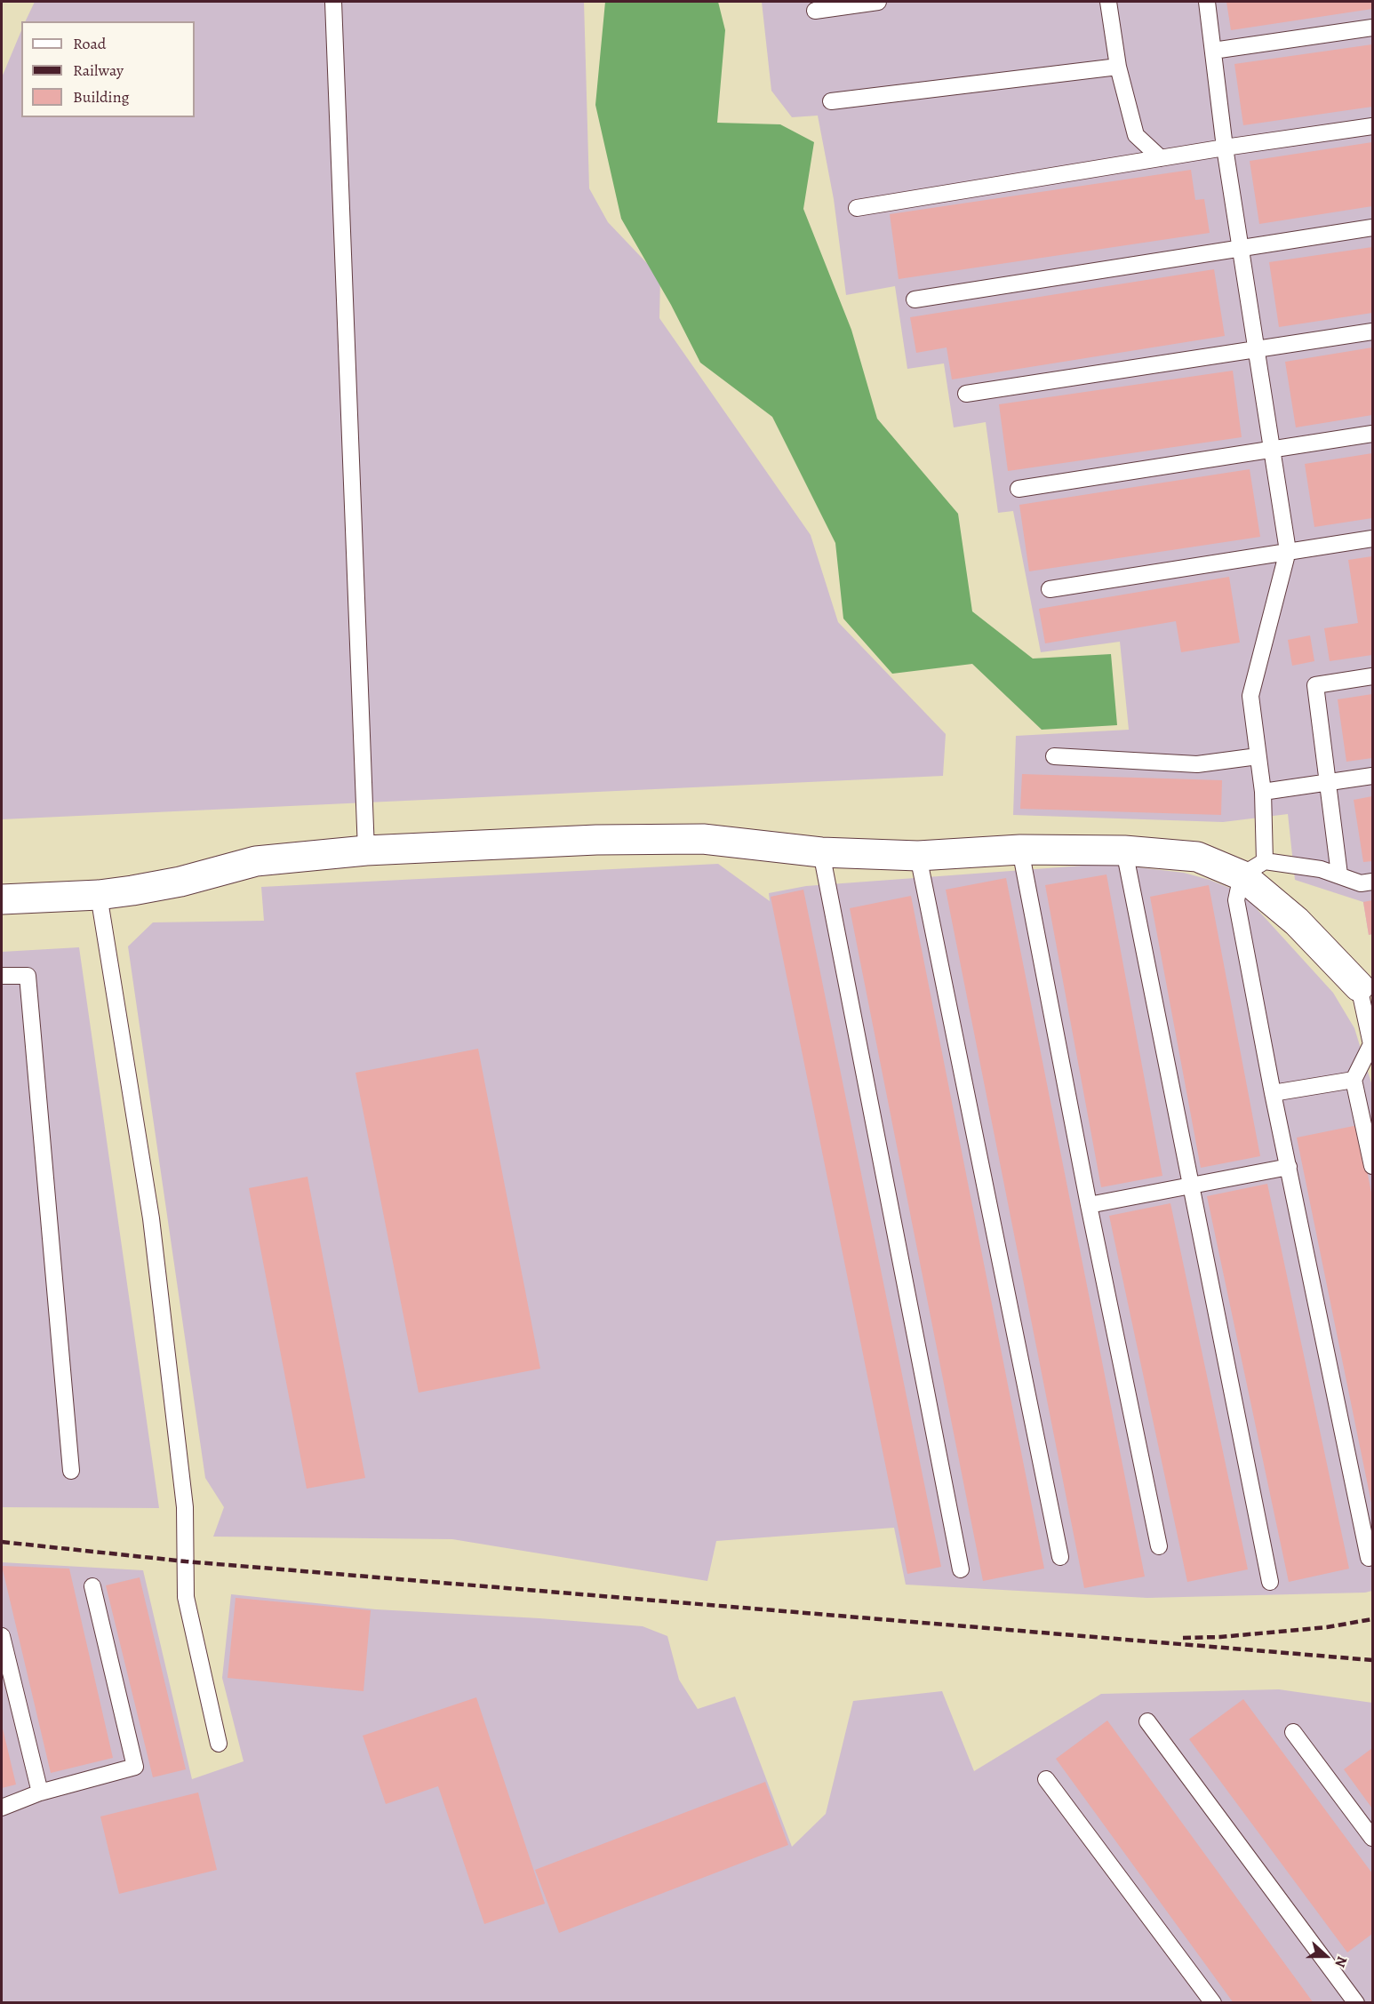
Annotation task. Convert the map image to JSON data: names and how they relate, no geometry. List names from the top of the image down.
{
  "legend": ["Road", "Railway", "Building"],
  "north": "right"
}
